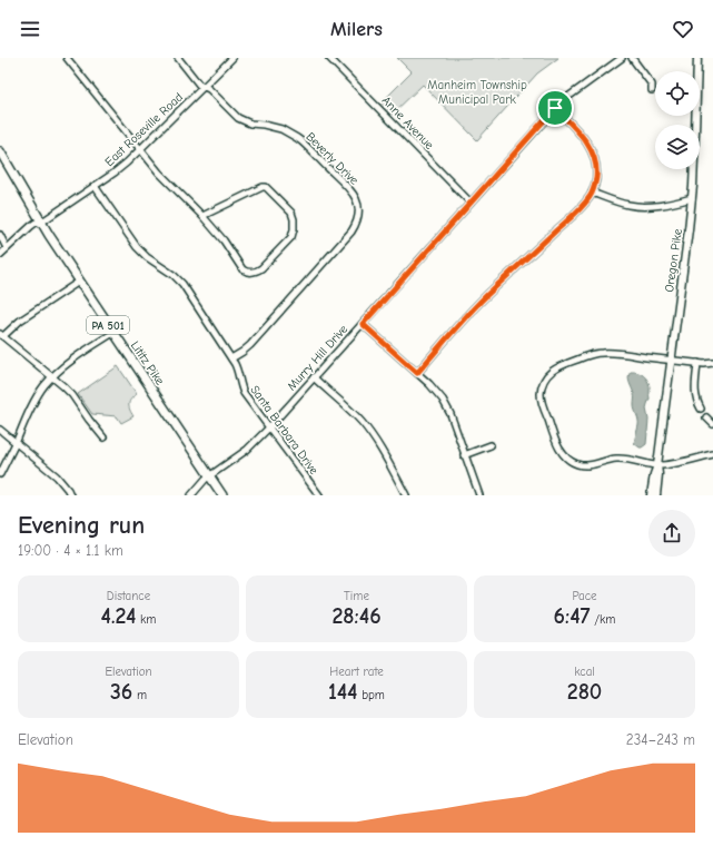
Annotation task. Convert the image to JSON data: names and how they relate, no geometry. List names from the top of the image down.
{
  "streets": {
    "highway": ["PA 501", "Lititz Pike"],
    "main road": ["Oregon Pike"],
    "street": [
      "Anne Avenue",
      "East Roseville Road",
      "Beverly Drive",
      "Murry Hill Drive",
      "Santa Barbara Drive"
    ]
  },
  "crossings": [
    ["Anne Avenue", "Murry Hill Drive"],
    ["East Roseville Road", "Beverly Drive"],
    ["East Roseville Road", "Lititz Pike"],
    ["East Roseville Road", "Santa Barbara Drive"],
    ["Beverly Drive", "Santa Barbara Drive"],
    ["Murry Hill Drive", "Lititz Pike"],
    ["Murry Hill Drive", "Santa Barbara Drive"]
  ],
  "parks": ["Manheim Township Municipal Park"],
  "page": {
    "header": "Milers",
    "heading": ["Evening run", "19:00 · 4 × 1.1 km"],
    "stats": [
      ["Distance", "4.24 km"],
      ["Time", "28:46"],
      ["Pace", "6:47 /km"],
      ["Elevation", "36 m"],
      ["Heart rate", "144 bpm"],
      ["kcal", "280"]
    ],
    "chart": ["Elevation", "234–243 m"]
  }
}
